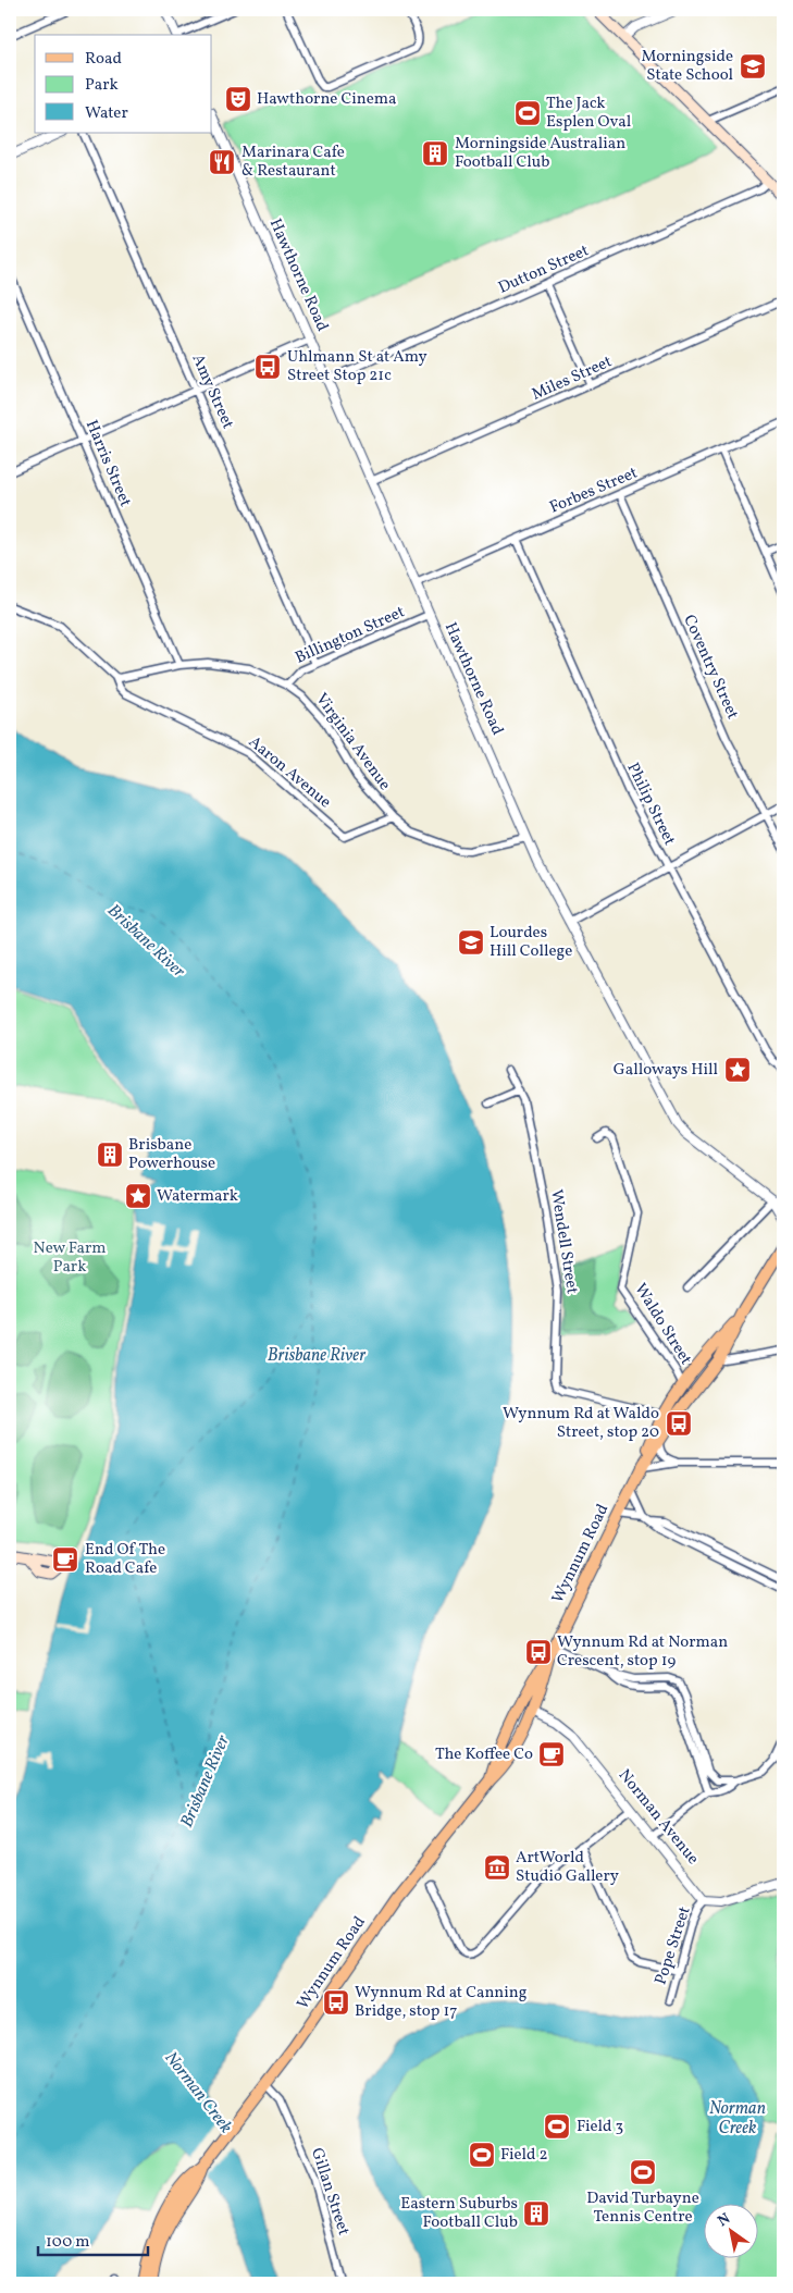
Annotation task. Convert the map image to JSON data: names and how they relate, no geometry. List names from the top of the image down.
{
  "streets": {
    "main road": ["Wynnum Road"],
    "street": [
      "Dutton Street",
      "Hawthorne Road",
      "Miles Street",
      "Amy Street",
      "Harris Street",
      "Forbes Street",
      "Billington Street",
      "Coventry Street",
      "Virginia Avenue",
      "Aaron Avenue",
      "Philip Street",
      "Wendell Street",
      "Waldo Street",
      "Norman Avenue",
      "Pope Street",
      "Gillan Street"
    ]
  },
  "crossings": [
    ["Dutton Street", "Hawthorne Road"],
    ["Hawthorne Road", "Miles Street"],
    ["Hawthorne Road", "Forbes Street"],
    ["Hawthorne Road", "Billington Street"],
    ["Hawthorne Road", "Virginia Avenue"],
    ["Amy Street", "Billington Street"],
    ["Harris Street", "Virginia Avenue"],
    ["Forbes Street", "Coventry Street"],
    ["Forbes Street", "Philip Street"],
    ["Billington Street", "Virginia Avenue"],
    ["Virginia Avenue", "Aaron Avenue"],
    ["Wendell Street", "Wynnum Road"],
    ["Waldo Street", "Wynnum Road"],
    ["Wynnum Road", "Norman Avenue"],
    ["Wynnum Road", "Gillan Street"],
    ["Norman Avenue", "Pope Street"]
  ],
  "water": ["Brisbane River", "Norman Creek"],
  "parks": ["New Farm Park"],
  "places": {
    "school or university": ["Morningside State School", "Lourdes Hill College"],
    "theatre": ["Hawthorne Cinema"],
    "sports": [
      "The Jack Esplen Oval",
      "Field 3",
      "Field 2",
      "David Turbayne Tennis Centre"
    ],
    "building": ["Morningside Australian Football Club", "Brisbane Powerhouse", "Eastern Suburbs Football Club"],
    "restaurant": ["Marinara Cafe & Restaurant"],
    "bus stop": [
      "Uhlmann St at Amy Street Stop 21c",
      "Wynnum Rd at Waldo Street, stop 20",
      "Wynnum Rd at Norman Crescent, stop 19",
      "Wynnum Rd at Canning Bridge, stop 17"
    ],
    "place": ["Galloways Hill", "Watermark"],
    "cafe": ["End Of The Road Cafe", "The Koffee Co"],
    "museum": ["ArtWorld Studio Gallery"]
  },
  "legend": ["Road", "Park", "Water"],
  "scale_bar": "100 m",
  "north": "top left"
}
